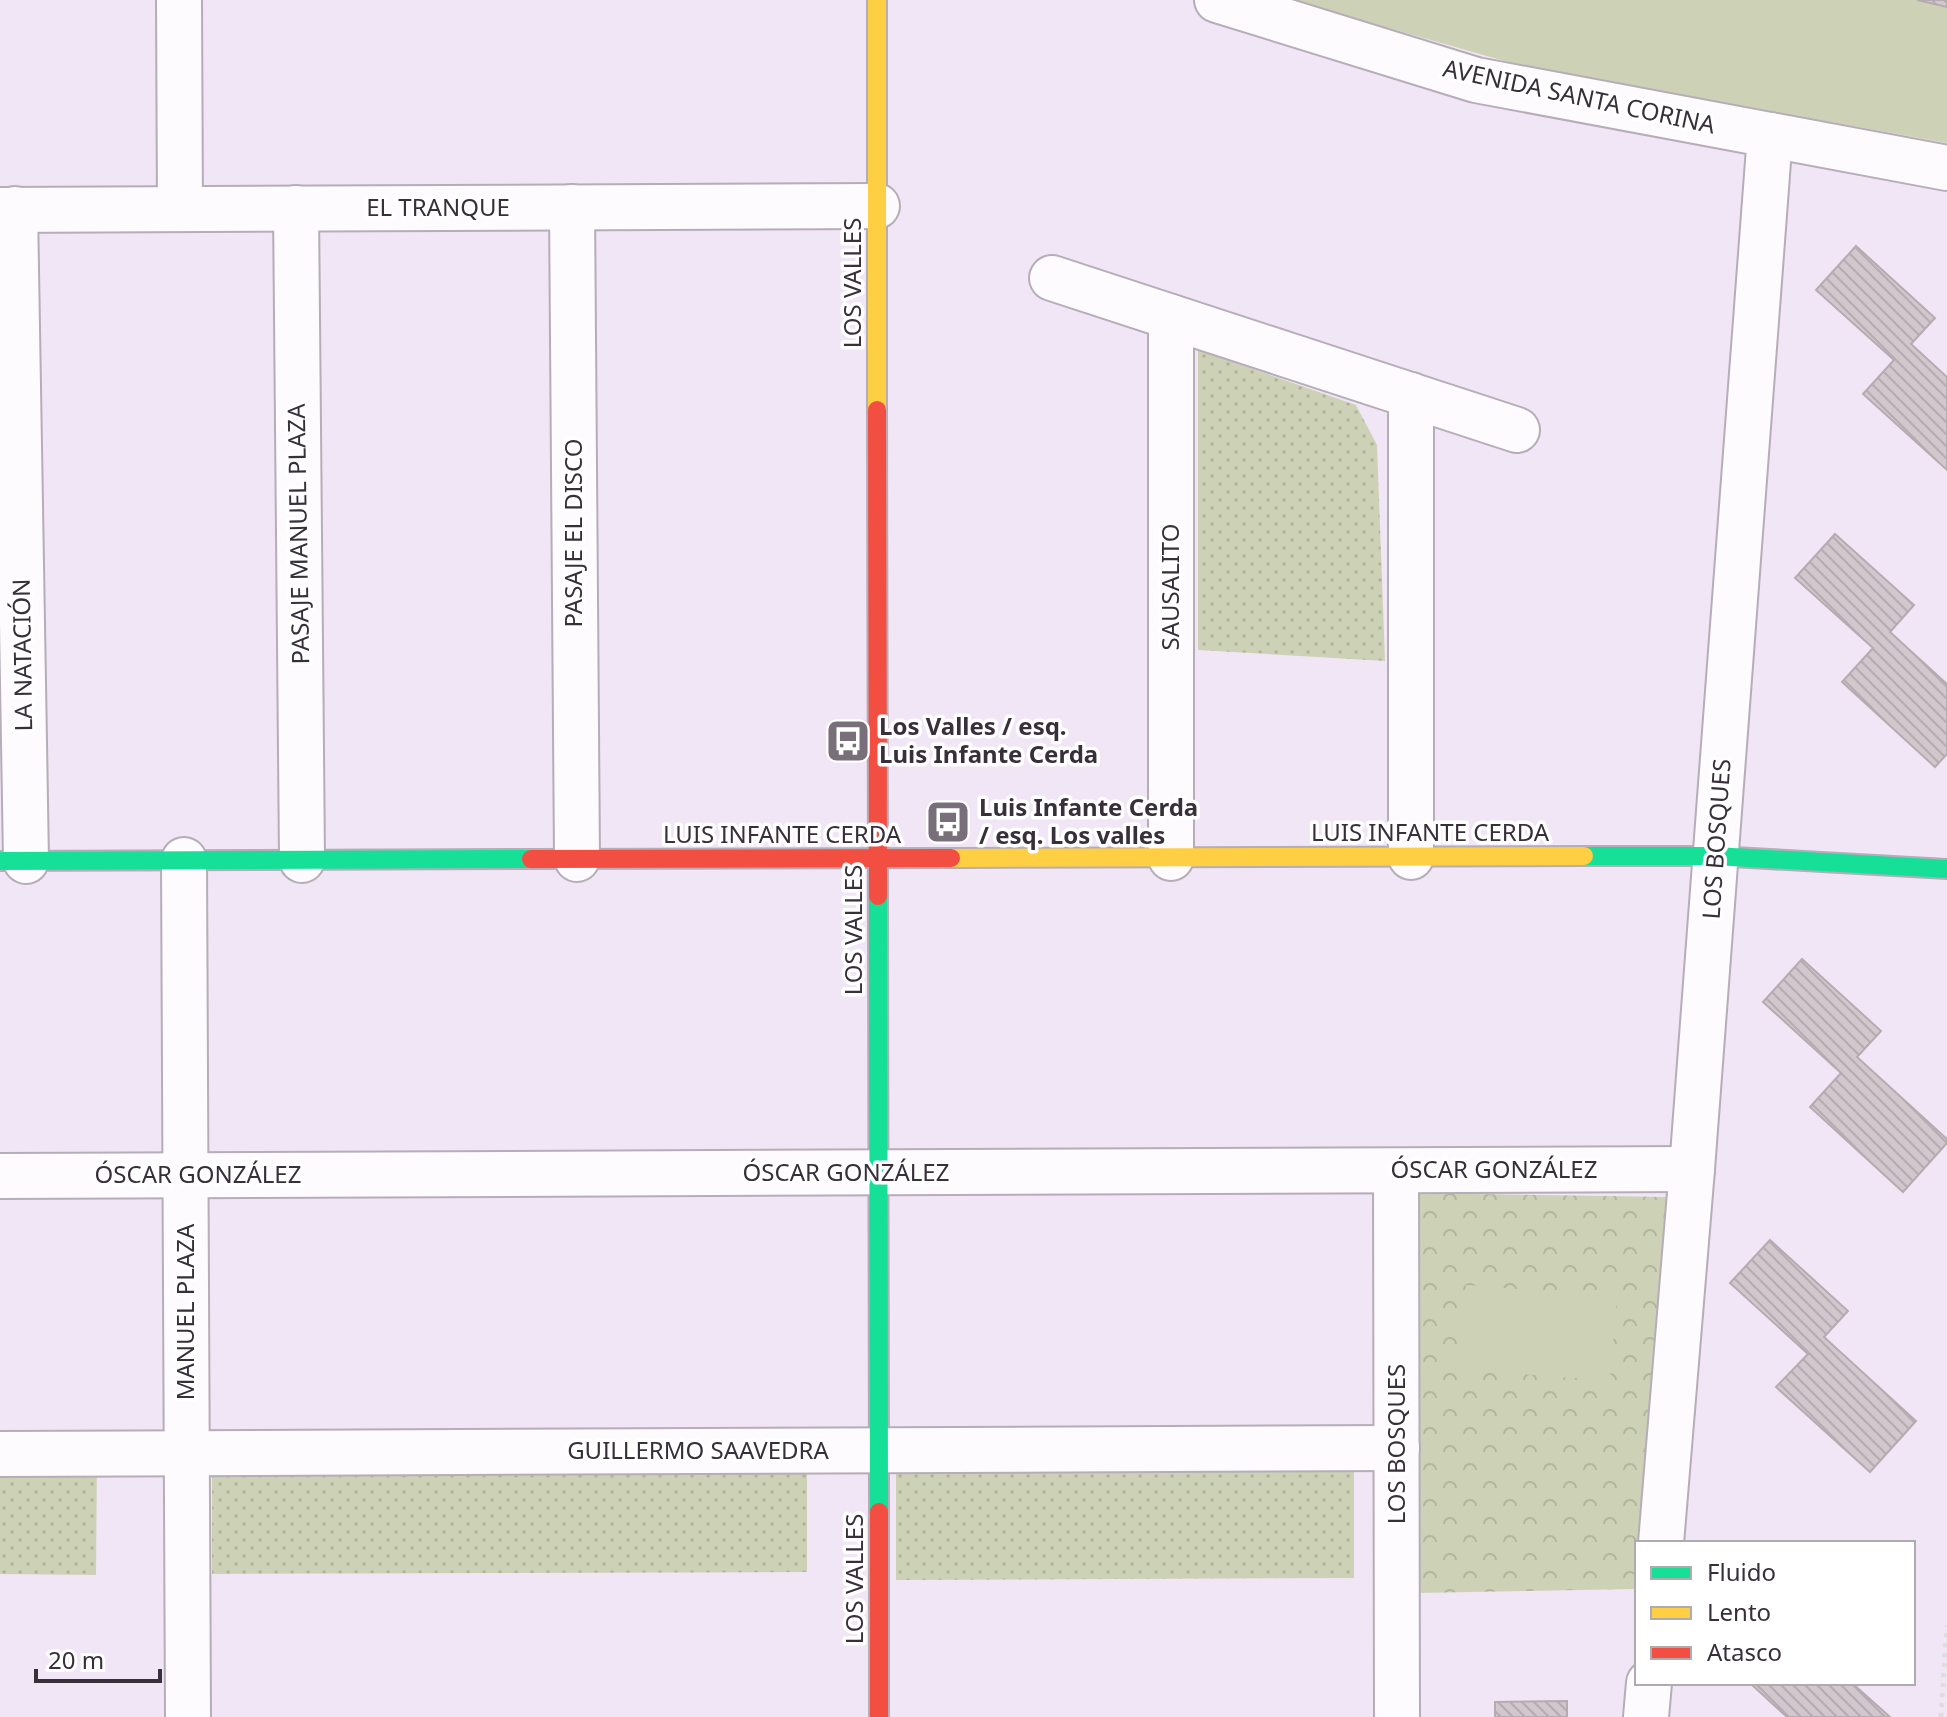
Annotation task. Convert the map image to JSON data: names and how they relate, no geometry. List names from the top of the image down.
{
  "streets": {
    "street": [
      "AVENIDA SANTA CORINA",
      "EL TRANQUE",
      "LOS VALLES",
      "PASAJE EL DISCO",
      "PASAJE MANUEL PLAZA",
      "SAUSALITO",
      "LA NATACIÓN",
      "LUIS INFANTE CERDA",
      "LOS BOSQUES",
      "ÓSCAR GONZÁLEZ",
      "MANUEL PLAZA",
      "GUILLERMO SAAVEDRA"
    ]
  },
  "crossings": [
    ["AVENIDA SANTA CORINA", "LOS BOSQUES"],
    ["EL TRANQUE", "LOS VALLES"],
    ["EL TRANQUE", "PASAJE EL DISCO"],
    ["EL TRANQUE", "PASAJE MANUEL PLAZA"],
    ["EL TRANQUE", "LA NATACIÓN"],
    ["LOS VALLES", "LUIS INFANTE CERDA"],
    ["LOS VALLES", "ÓSCAR GONZÁLEZ"],
    ["LOS VALLES", "GUILLERMO SAAVEDRA"],
    ["PASAJE EL DISCO", "LUIS INFANTE CERDA"],
    ["PASAJE MANUEL PLAZA", "LUIS INFANTE CERDA"],
    ["SAUSALITO", "LUIS INFANTE CERDA"],
    ["LA NATACIÓN", "LUIS INFANTE CERDA"],
    ["LUIS INFANTE CERDA", "LOS BOSQUES"],
    ["LUIS INFANTE CERDA", "MANUEL PLAZA"],
    ["LOS BOSQUES", "ÓSCAR GONZÁLEZ"],
    ["LOS BOSQUES", "GUILLERMO SAAVEDRA"],
    ["ÓSCAR GONZÁLEZ", "MANUEL PLAZA"],
    ["MANUEL PLAZA", "GUILLERMO SAAVEDRA"]
  ],
  "places": {
    "bus stop": ["Los Valles / esq. Luis Infante Cerda", "Luis Infante Cerda / esq. Los valles"]
  },
  "legend": ["Fluido", "Lento", "Atasco"],
  "scale_bar": "20 m"
}
